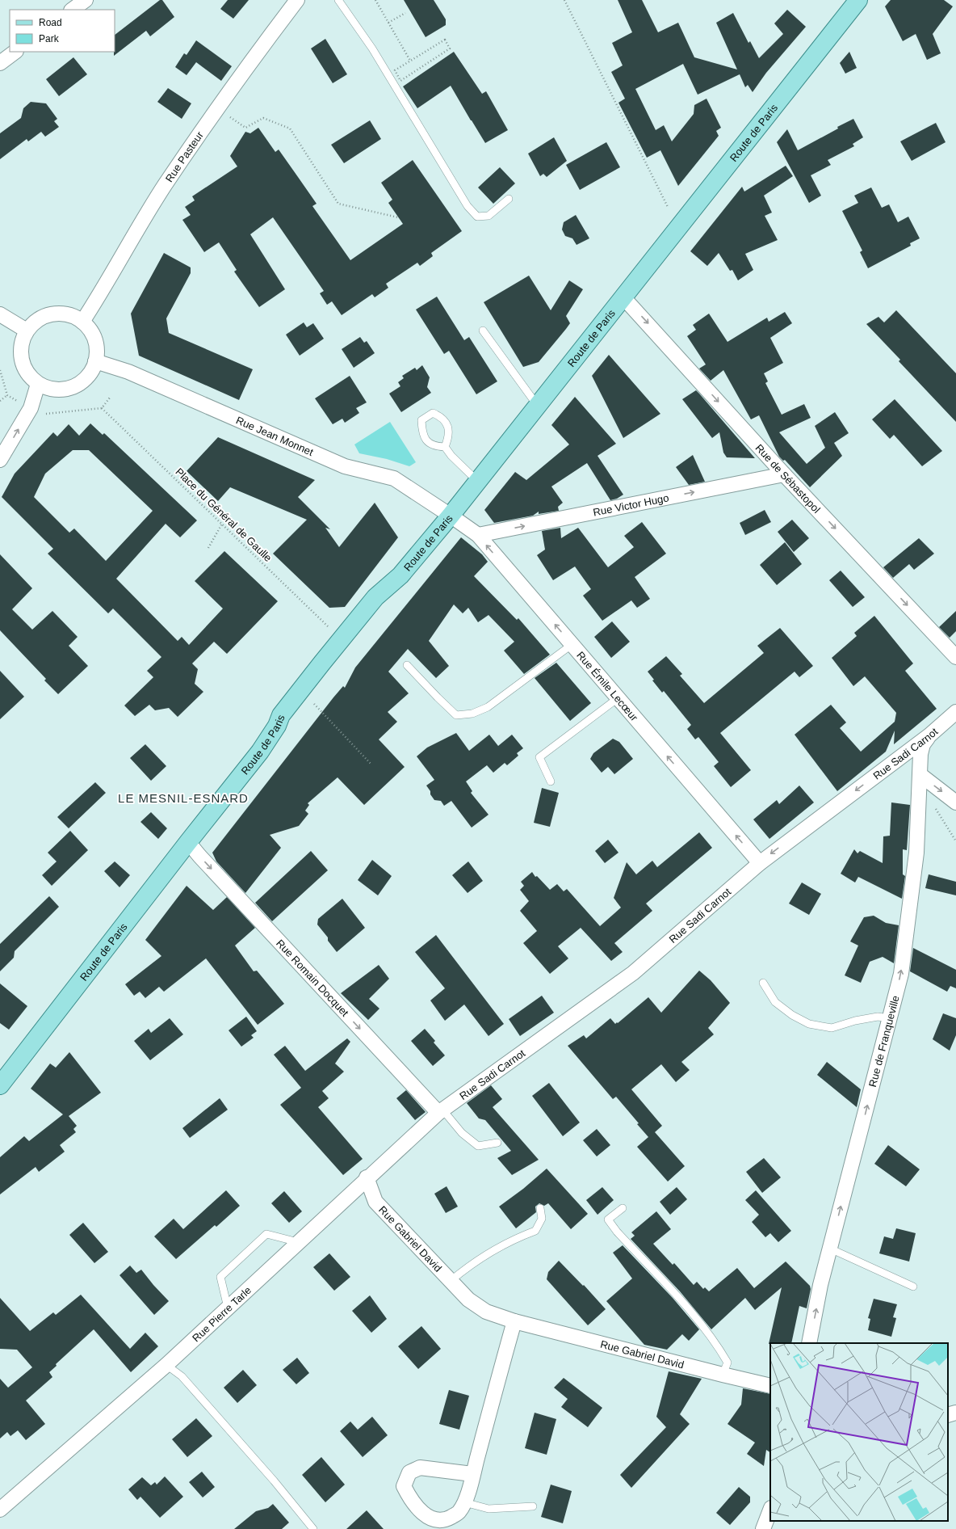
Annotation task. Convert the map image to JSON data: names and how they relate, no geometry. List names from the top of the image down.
{
  "streets": {
    "main road": ["Route de Paris"],
    "street": [
      "Rue Pasteur",
      "Rue Jean Monnet",
      "Rue de Sébastopol",
      "Rue Victor Hugo",
      "Rue Émile Lecœur",
      "Rue Sadi Carnot",
      "Rue Romain Docquet",
      "Rue de Franqueville",
      "Rue Gabriel David",
      "Rue Pierre Tarle"
    ],
    "path": ["Place du Général de Gaulle"]
  },
  "crossings": [
    ["Route de Paris", "Rue Jean Monnet"],
    ["Route de Paris", "Rue de Sébastopol"],
    ["Route de Paris", "Rue Émile Lecœur"],
    ["Route de Paris", "Rue Romain Docquet"],
    ["Rue Pasteur", "Rue Jean Monnet"],
    ["Rue Jean Monnet", "Rue Émile Lecœur"],
    ["Rue de Sébastopol", "Rue Victor Hugo"],
    ["Rue Victor Hugo", "Rue Émile Lecœur"],
    ["Rue Émile Lecœur", "Rue Sadi Carnot"],
    ["Rue Sadi Carnot", "Rue Romain Docquet"],
    ["Rue Sadi Carnot", "Rue de Franqueville"],
    ["Rue Sadi Carnot", "Rue Pierre Tarle"],
    ["Rue Romain Docquet", "Rue Pierre Tarle"],
    ["Rue Gabriel David", "Rue Pierre Tarle"]
  ],
  "one_way": [
    "Rue de Sébastopol",
    "Rue Victor Hugo",
    "Rue Émile Lecœur",
    "Rue Romain Docquet",
    "Rue de Franqueville"
  ],
  "districts": ["LE MESNIL-ESNARD"],
  "legend": ["Road", "Park"]
}
